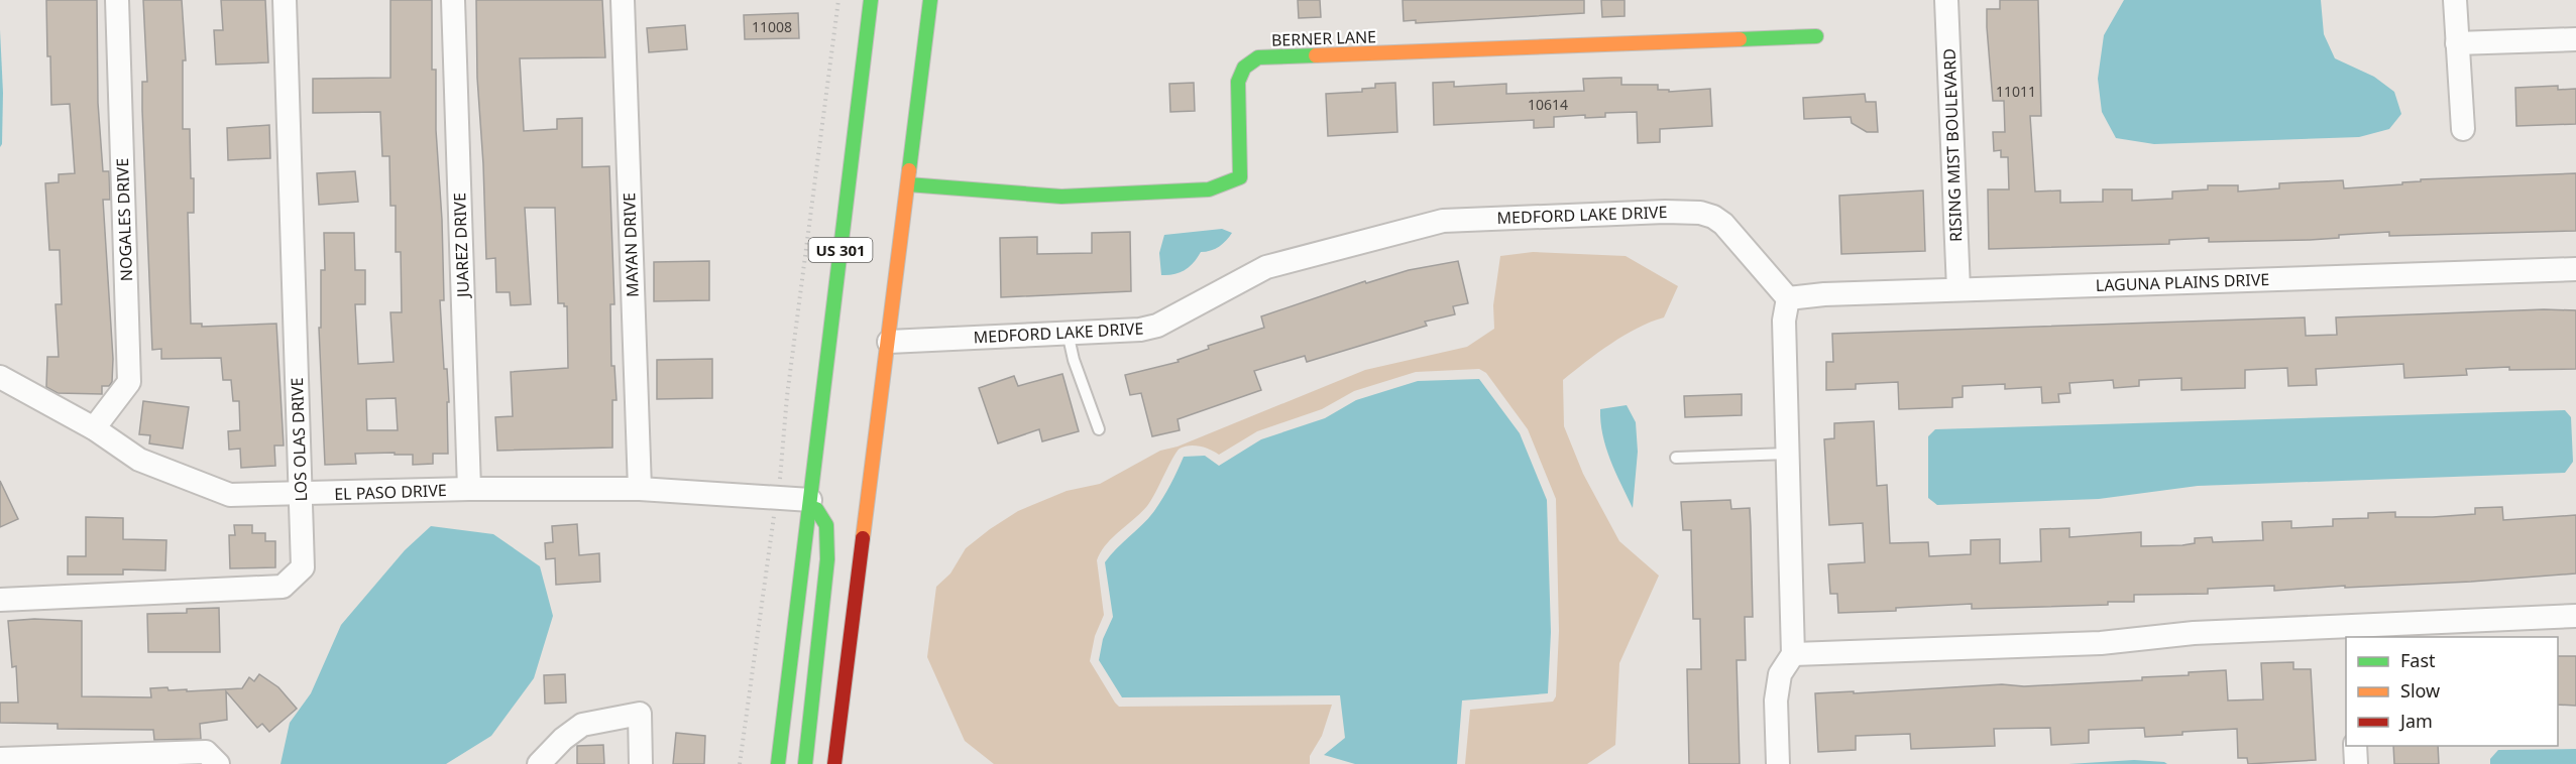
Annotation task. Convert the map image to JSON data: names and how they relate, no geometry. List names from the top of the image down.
{
  "streets": {
    "main road": ["BERNER LANE", "US 301"],
    "street": [
      "RISING MIST BOULEVARD",
      "MEDFORD LAKE DRIVE",
      "NOGALES DRIVE",
      "JUAREZ DRIVE",
      "MAYAN DRIVE",
      "LAGUNA PLAINS DRIVE",
      "LOS OLAS DRIVE",
      "EL PASO DRIVE"
    ]
  },
  "crossings": [
    ["RISING MIST BOULEVARD", "LAGUNA PLAINS DRIVE"],
    ["MEDFORD LAKE DRIVE", "LAGUNA PLAINS DRIVE"],
    ["NOGALES DRIVE", "EL PASO DRIVE"],
    ["JUAREZ DRIVE", "EL PASO DRIVE"],
    ["MAYAN DRIVE", "EL PASO DRIVE"],
    ["US 301", "EL PASO DRIVE"],
    ["LOS OLAS DRIVE", "EL PASO DRIVE"]
  ],
  "house_numbers": ["11008", "11011", "10614"],
  "legend": ["Fast", "Slow", "Jam"]
}
